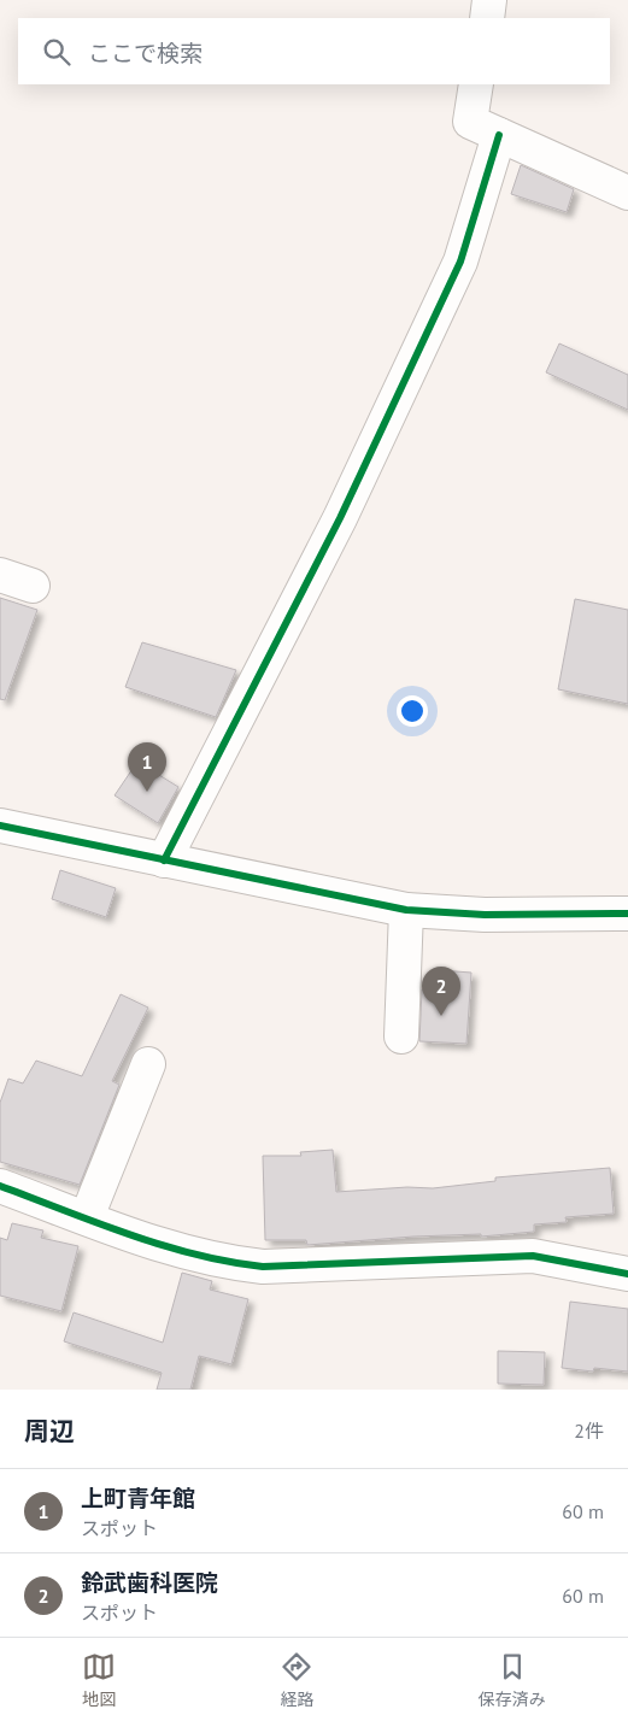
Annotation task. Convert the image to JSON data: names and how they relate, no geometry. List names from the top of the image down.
{
  "page": {
    "search": "ここで検索",
    "pins": ["1", "2"],
    "heading": ["周辺", "2件"],
    "list": [
      {
        "mark": "1",
        "name": "上町青年館",
        "note": "スポット",
        "value": "60 m"
      },
      {
        "mark": "2",
        "name": "鈴武歯科医院",
        "note": "スポット",
        "value": "60 m"
      }
    ],
    "nav": ["地図", "経路", "保存済み"]
  }
}
